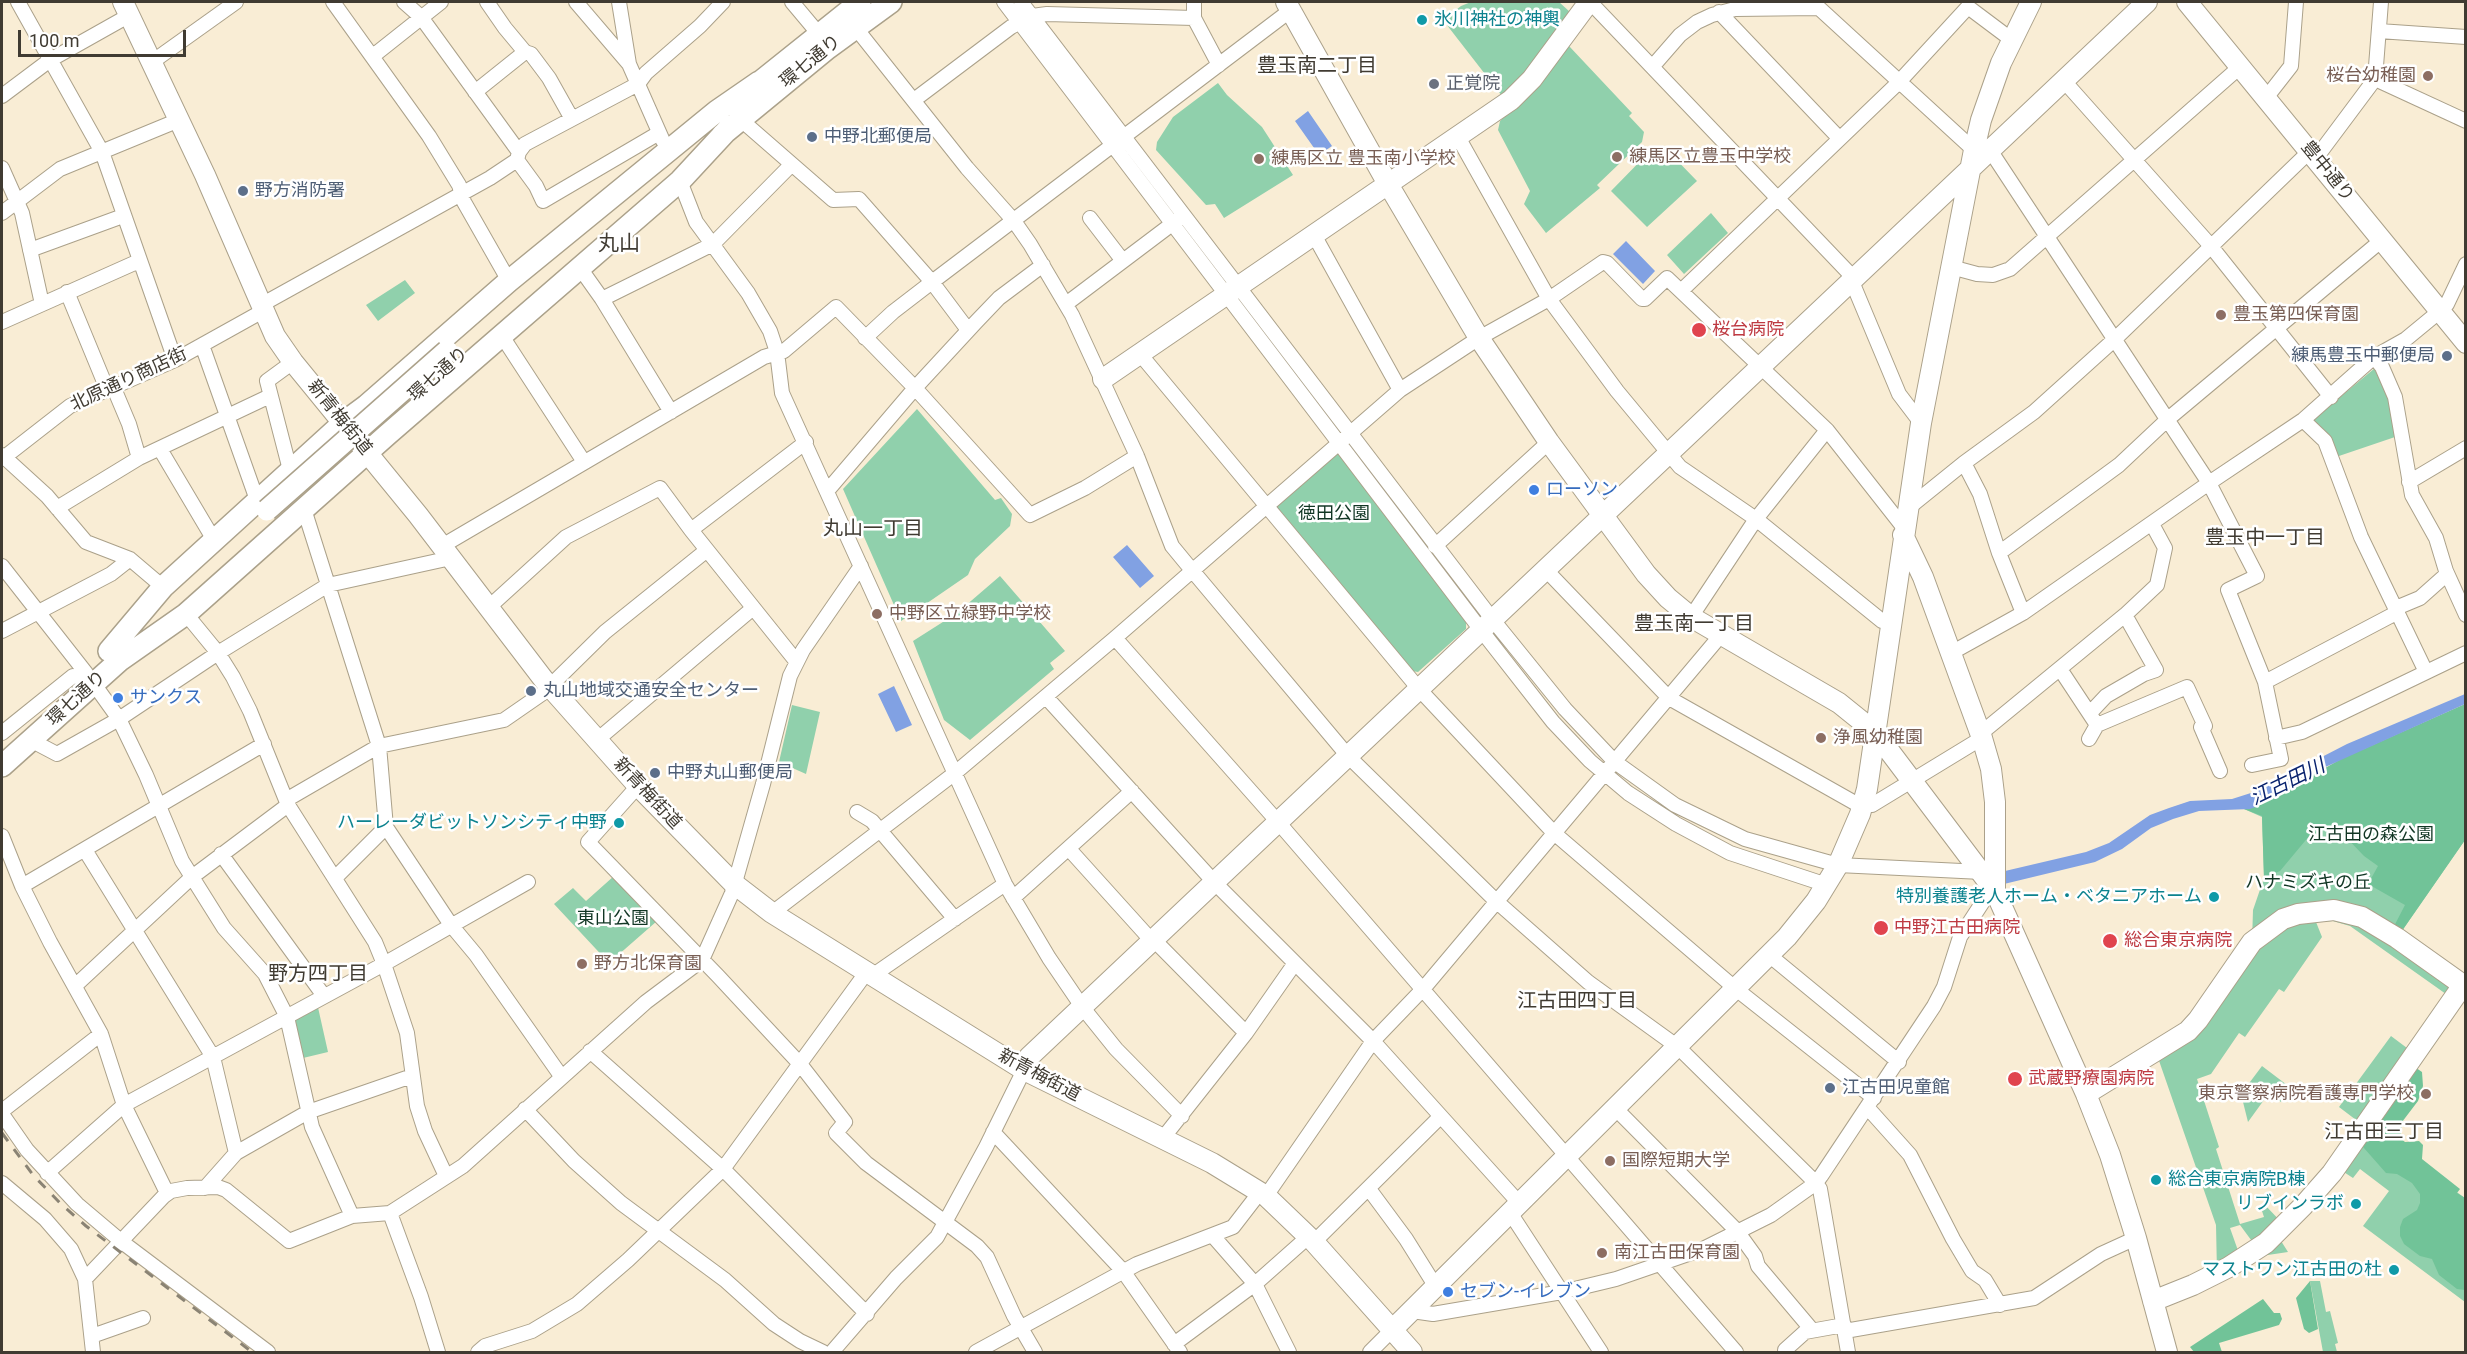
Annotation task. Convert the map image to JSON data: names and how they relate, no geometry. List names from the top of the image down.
{
  "streets": {
    "main road": ["環七通り"],
    "street": ["豊中通り", "北原通り商店街", "新青梅街道"]
  },
  "crossings": [
    ["北原通り商店街", "新青梅街道"]
  ],
  "districts": [
    "豊玉南二丁目",
    "丸山",
    "丸山一丁目",
    "豊玉中一丁目",
    "豊玉南一丁目",
    "野方四丁目",
    "江古田四丁目",
    "江古田三丁目"
  ],
  "water": ["江古田川"],
  "parks": [
    "徳田公園",
    "江古田の森公園",
    "ハナミズキの丘",
    "東山公園"
  ],
  "places": [
    "氷川神社の神輿",
    "桜台幼稚園",
    "正覚院",
    "中野北郵便局",
    "練馬区立豊玉中学校",
    "練馬区立 豊玉南小学校",
    "野方消防署",
    "豊玉第四保育園",
    "桜台病院",
    "練馬豊玉中郵便局",
    "ローソン",
    "中野区立緑野中学校",
    "丸山地域交通安全センター",
    "サンクス",
    "浄風幼稚園",
    "中野丸山郵便局",
    "ハーレーダビットソンシティ中野",
    "特別養護老人ホーム・ベタニアホーム",
    "中野江古田病院",
    "総合東京病院",
    "野方北保育園",
    "武蔵野療園病院",
    "江古田児童館",
    "東京警察病院看護専門学校",
    "国際短期大学",
    "総合東京病院B棟",
    "リブインラボ",
    "南江古田保育園",
    "マストワン江古田の杜",
    "セブン-イレブン"
  ],
  "scale_bar": "100 m"
}
